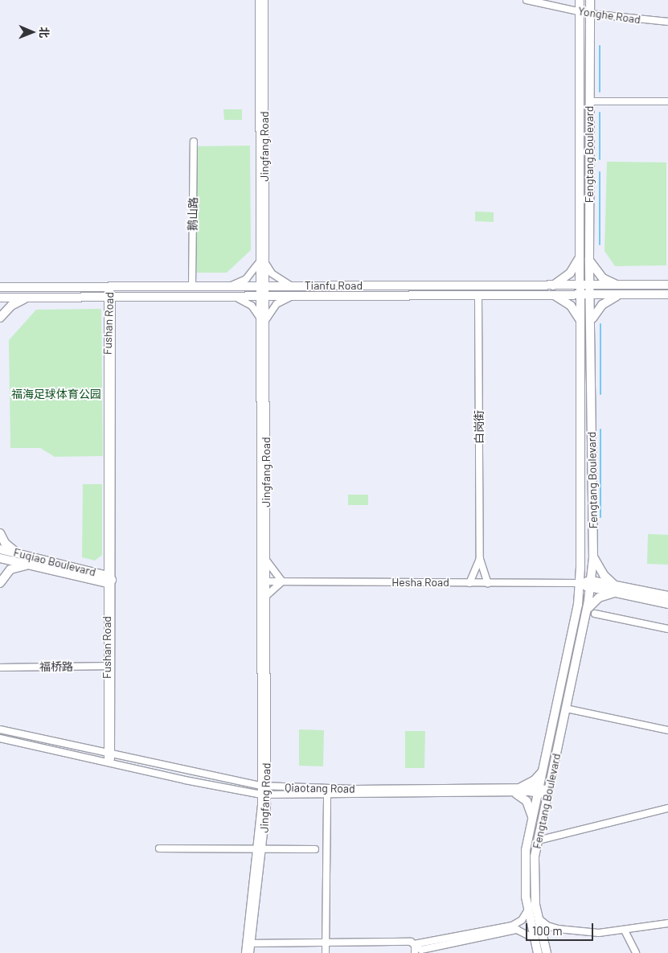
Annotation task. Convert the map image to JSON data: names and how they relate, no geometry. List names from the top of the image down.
{
  "streets": {
    "main road": [
      "Fengtang Boulevard",
      "Tianfu Road",
      "Fuqiao Boulevard",
      "Hesha Road"
    ],
    "street": [
      "Yonghe Road",
      "Jingfang Road",
      "鹅山路",
      "Fushan Road",
      "白岗街",
      "福桥路",
      "Qiaotang Road"
    ]
  },
  "crossings": [
    ["Yonghe Road", "Fengtang Boulevard"],
    ["Jingfang Road", "Tianfu Road"],
    ["Jingfang Road", "Hesha Road"],
    ["Jingfang Road", "Qiaotang Road"],
    ["Fengtang Boulevard", "Tianfu Road"],
    ["Fengtang Boulevard", "Hesha Road"],
    ["Fengtang Boulevard", "Qiaotang Road"],
    ["鹅山路", "Tianfu Road"],
    ["Tianfu Road", "Fushan Road"],
    ["Tianfu Road", "白岗街"],
    ["Fushan Road", "Fuqiao Boulevard"],
    ["Fushan Road", "福桥路"],
    ["Fushan Road", "Qiaotang Road"]
  ],
  "parks": ["福海足球体育公园"],
  "scale_bar": "100 m",
  "north": "right"
}
